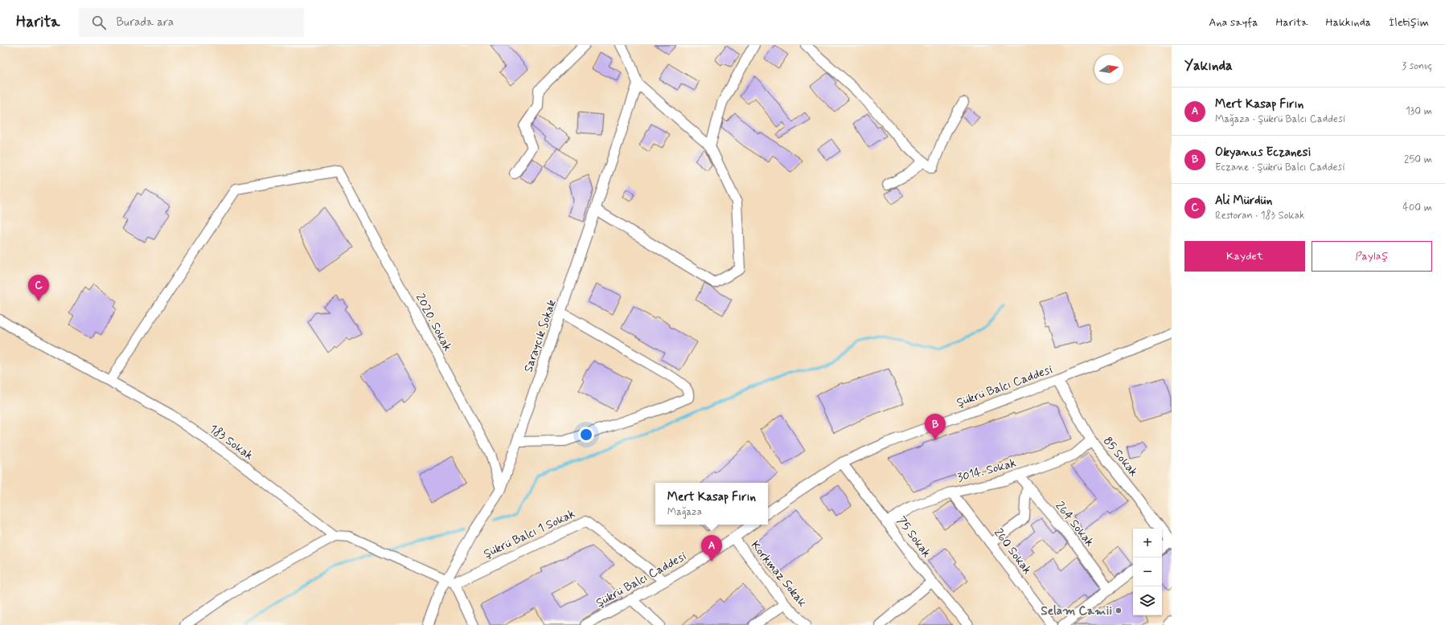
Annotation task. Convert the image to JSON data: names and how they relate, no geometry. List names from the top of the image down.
{
  "streets": {
    "street": [
      "2020. Sokak",
      "Saraycık Sokak",
      "Şükrü Balcı Caddesi",
      "183 Sokak",
      "85 Sokak",
      "3014. Sokak",
      "264 Sokak",
      "Şükrü Balcı 1 Sokak",
      "75 Sokak",
      "260 Sokak",
      "Korkmaz Sokak"
    ]
  },
  "crossings": [
    ["2020. Sokak", "Saraycık Sokak"],
    ["2020. Sokak", "183 Sokak"],
    ["Saraycık Sokak", "Şükrü Balcı 1 Sokak"],
    ["Şükrü Balcı Caddesi", "85 Sokak"],
    ["Şükrü Balcı Caddesi", "Şükrü Balcı 1 Sokak"],
    ["Şükrü Balcı Caddesi", "75 Sokak"],
    ["Şükrü Balcı Caddesi", "Korkmaz Sokak"],
    ["85 Sokak", "3014. Sokak"],
    ["3014. Sokak", "264 Sokak"],
    ["3014. Sokak", "75 Sokak"],
    ["3014. Sokak", "260 Sokak"]
  ],
  "places": ["Selam Camii"],
  "north": "right",
  "page": {
    "header": "Harita",
    "search": "Burada ara",
    "nav": [
      "Ana sayfa",
      "Harita",
      "Hakkında",
      "İletişim"
    ],
    "heading": ["Yakında", "3 sonuç"],
    "list": [
      {
        "mark": "A",
        "name": "Mert Kasap Fırın",
        "note": "Mağaza · Şükrü Balcı Caddesi",
        "value": "130 m"
      },
      {
        "mark": "B",
        "name": "Okyanus Eczanesi",
        "note": "Eczane · Şükrü Balcı Caddesi",
        "value": "250 m"
      },
      {
        "mark": "C",
        "name": "Ali Mürdün",
        "note": "Restoran · 183 Sokak",
        "value": "400 m"
      }
    ],
    "buttons": ["Kaydet", "Paylaş"],
    "pins": ["C", "B", "A"],
    "popup": ["Mert Kasap Fırın", "Mağaza"],
    "map_buttons": ["+", "−"]
  }
}
